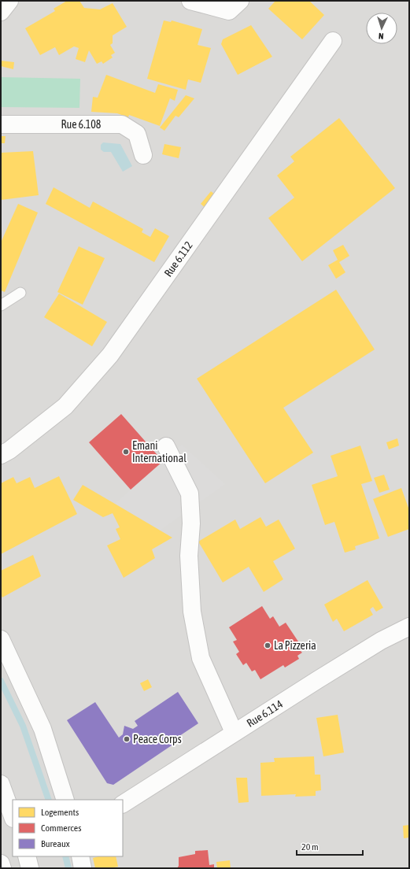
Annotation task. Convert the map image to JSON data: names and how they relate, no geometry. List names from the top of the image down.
{
  "streets": {
    "street": ["Rue 6.108", "Rue 6.112", "Rue 6.114"]
  },
  "places": ["Emani International", "La Pizzeria", "Peace Corps"],
  "legend": ["Logements", "Commerces", "Bureaux"],
  "scale_bar": "20 m",
  "north": "bottom"
}
